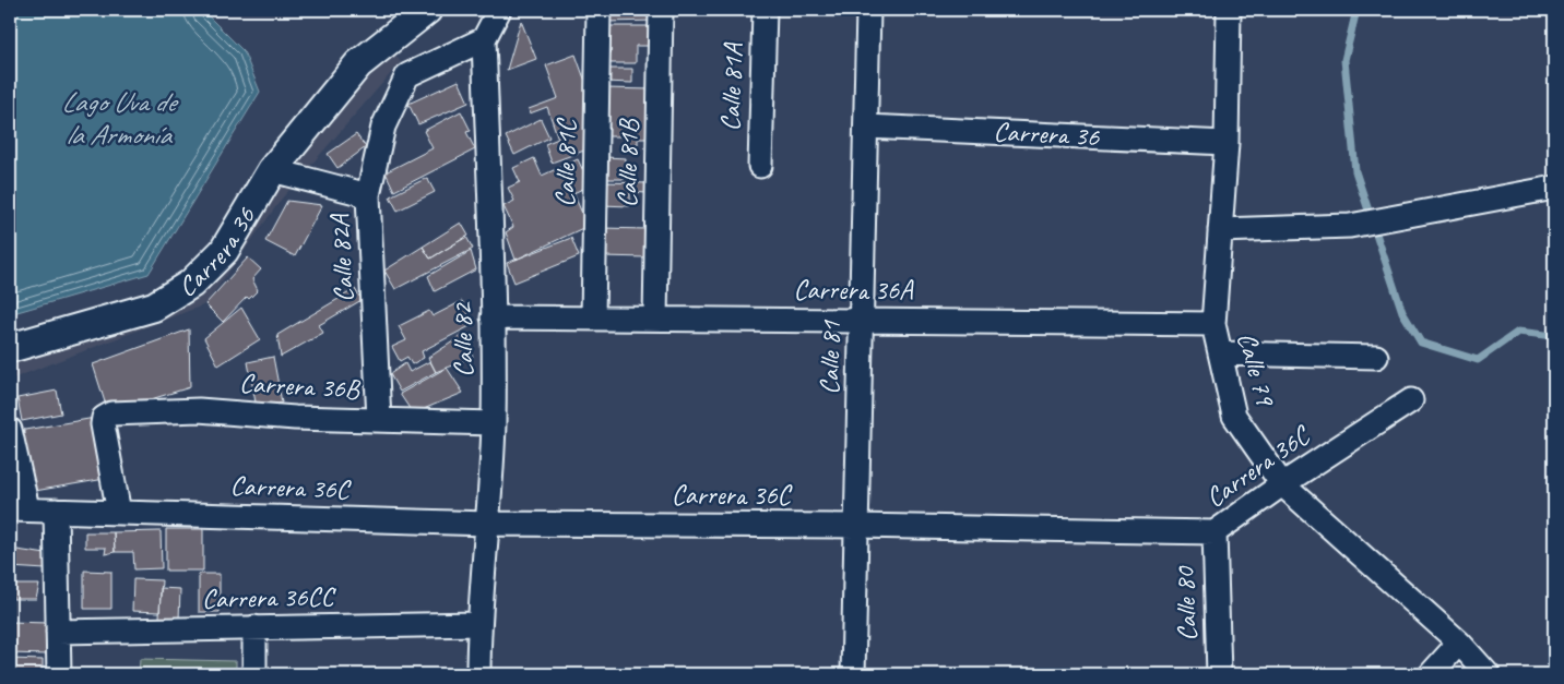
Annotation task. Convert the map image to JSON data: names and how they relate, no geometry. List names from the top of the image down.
{
  "streets": {
    "street": [
      "Calle 81A",
      "Carrera 36",
      "Calle 81C",
      "Calle 81B",
      "Calle 82A",
      "Carrera 36A",
      "Calle 82",
      "Calle 81",
      "Calle 79",
      "Carrera 36B",
      "Carrera 36C",
      "Carrera 36CC",
      "Calle 80"
    ]
  },
  "crossings": [
    ["Carrera 36", "Calle 82A"],
    ["Carrera 36", "Calle 81"],
    ["Carrera 36", "Calle 79"],
    ["Calle 81C", "Carrera 36A"],
    ["Calle 81B", "Carrera 36A"],
    ["Calle 82A", "Carrera 36B"],
    ["Carrera 36A", "Calle 82"],
    ["Carrera 36A", "Calle 81"],
    ["Carrera 36A", "Calle 79"],
    ["Calle 82", "Carrera 36B"],
    ["Calle 82", "Carrera 36C"],
    ["Calle 82", "Carrera 36CC"],
    ["Calle 81", "Carrera 36C"],
    ["Calle 79", "Carrera 36C"],
    ["Carrera 36B", "Carrera 36C"],
    ["Carrera 36C", "Calle 80"]
  ],
  "water": ["Lago Uva de la Armonía"]
}
